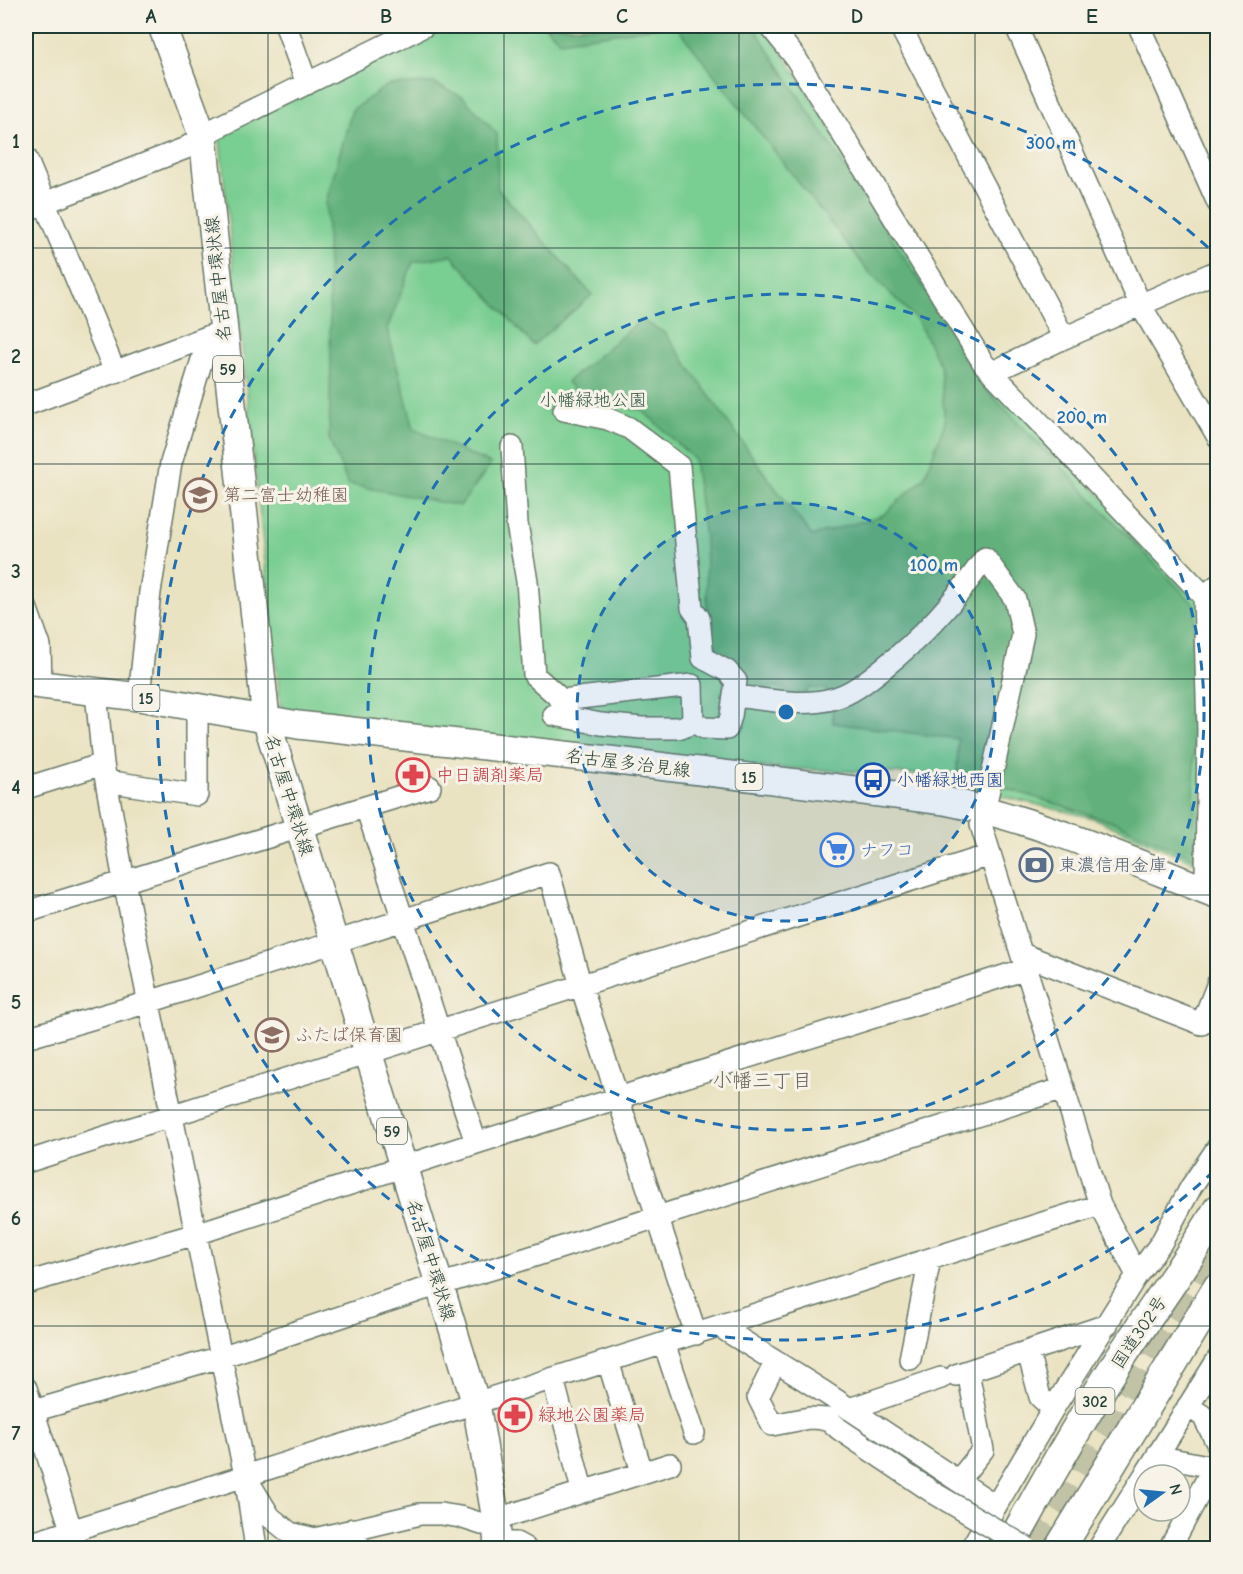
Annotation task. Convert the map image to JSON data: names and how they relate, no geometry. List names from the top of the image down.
{
  "streets": {
    "highway": ["国道302号", "302"],
    "main road": [
      "名古屋中環状線",
      "59",
      "15",
      "名古屋多治見線"
    ]
  },
  "crossings": [
    ["名古屋中環状線", "名古屋多治見線"]
  ],
  "districts": ["小幡三丁目"],
  "parks": ["小幡緑地公園"],
  "places": {
    "school or university": ["第二富士幼稚園", "ふたば保育園"],
    "pharmacy": ["中日調剤薬局", "緑地公園薬局"],
    "bus stop": ["小幡緑地西園"],
    "supermarket": ["ナフコ"],
    "bank": ["東濃信用金庫"]
  },
  "north": "right",
  "grid": {
    "columns": [
      "A",
      "B",
      "C",
      "D",
      "E"
    ],
    "rows": [
      "1",
      "2",
      "3",
      "4",
      "5",
      "6",
      "7"
    ]
  },
  "rings": ["300 m", "200 m", "100 m"]
}
